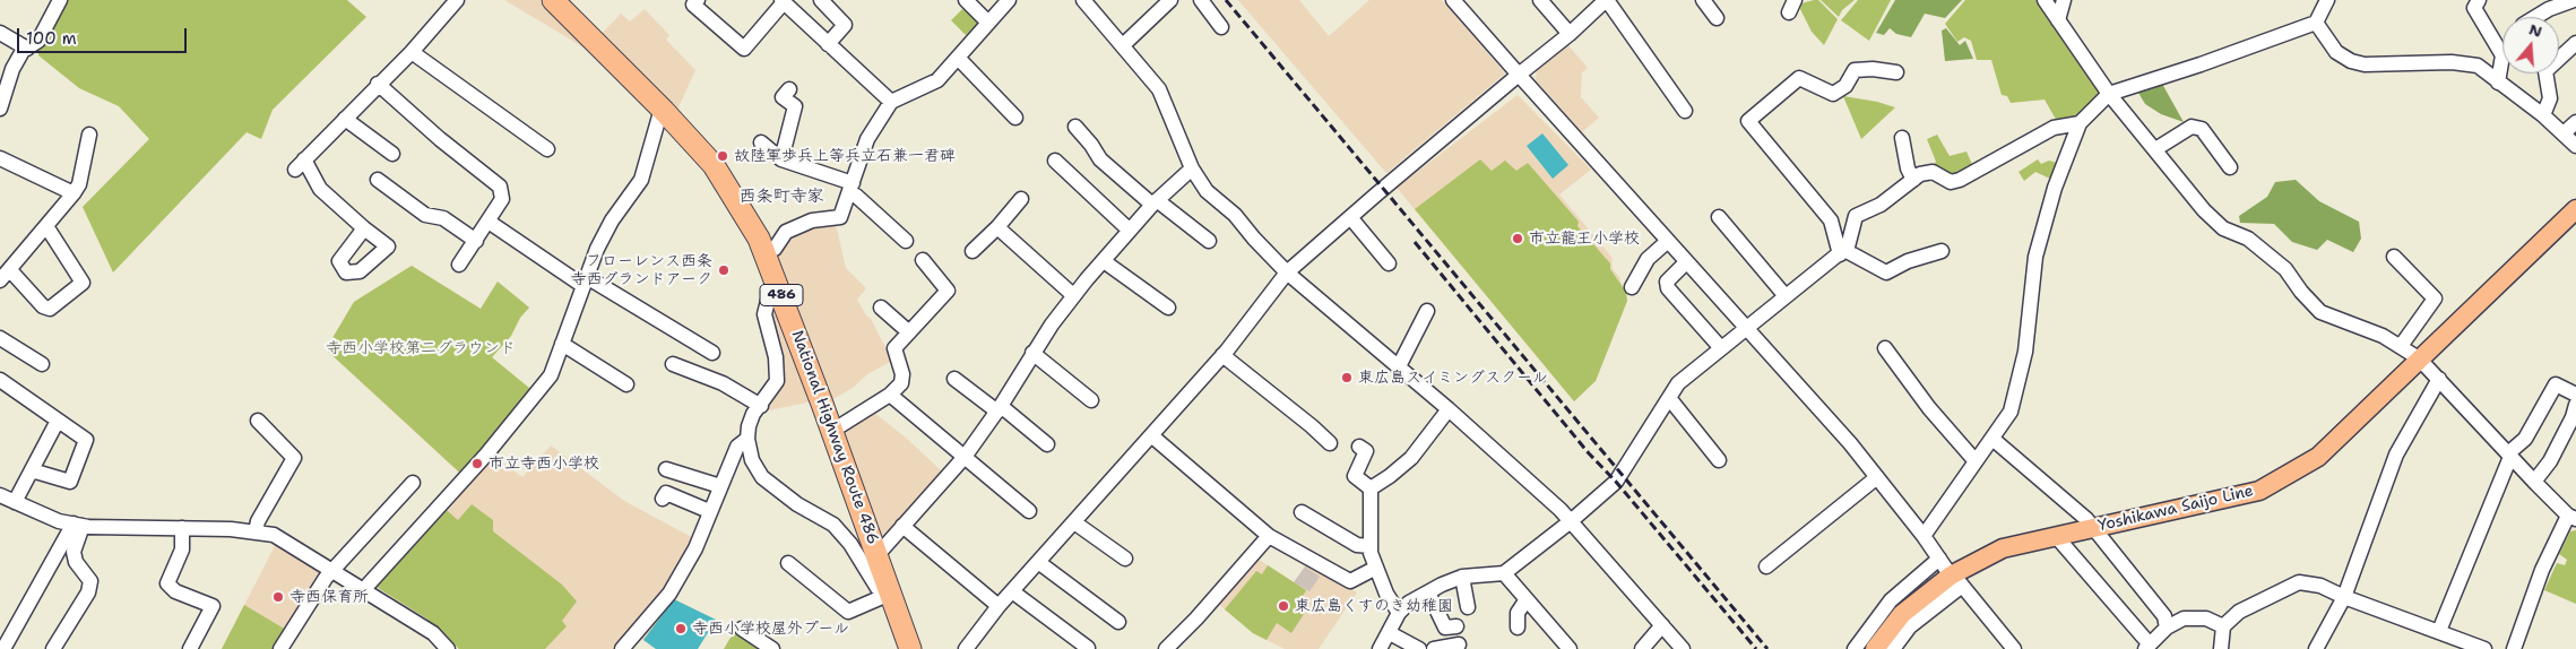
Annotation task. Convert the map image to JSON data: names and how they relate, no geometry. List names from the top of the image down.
{
  "streets": {
    "highway": ["486", "National Highway Route 486"],
    "main road": ["Yoshikawa Saijo Line"]
  },
  "districts": ["西条町寺家"],
  "parks": ["寺西小学校第二グラウンド"],
  "places": [
    "故陸軍歩兵上等兵立石兼一君碑",
    "市立龍王小学校",
    "フローレンス西条 寺西グランドアーク",
    "東広島スイミングスクール",
    "市立寺西小学校",
    "寺西保育所",
    "東広島くすのき幼稚園",
    "寺西小学校屋外プール"
  ],
  "scale_bar": "100 m",
  "north": "top"
}
